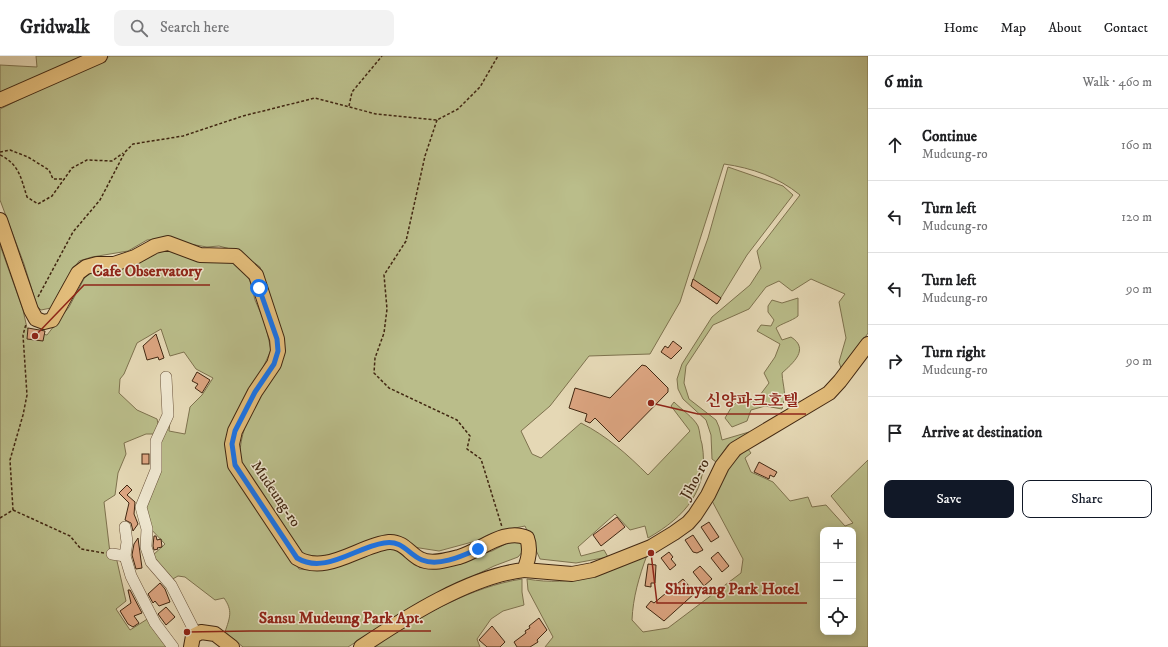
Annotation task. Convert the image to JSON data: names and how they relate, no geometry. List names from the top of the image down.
{
  "streets": {
    "main road": ["Jiho-ro", "Mudeung-ro"]
  },
  "crossings": [
    ["Jiho-ro", "Mudeung-ro"]
  ],
  "places": [
    "Cafe Observatory",
    "신양파크호텔",
    "Shinyang Park Hotel",
    "Sansu Mudeung Park Apt."
  ],
  "page": {
    "header": "Gridwalk",
    "search": "Search here",
    "nav": [
      "Home",
      "Map",
      "About",
      "Contact"
    ],
    "heading": ["6 min", "Walk · 460 m"],
    "list": [
      ["Continue", "Mudeung-ro", "160 m"],
      ["Turn left", "Mudeung-ro", "120 m"],
      ["Turn left", "Mudeung-ro", "90 m"],
      ["Turn right", "Mudeung-ro", "90 m"],
      "Arrive at destination"
    ],
    "buttons": ["Save", "Share"],
    "map_buttons": ["+", "−"]
  }
}
